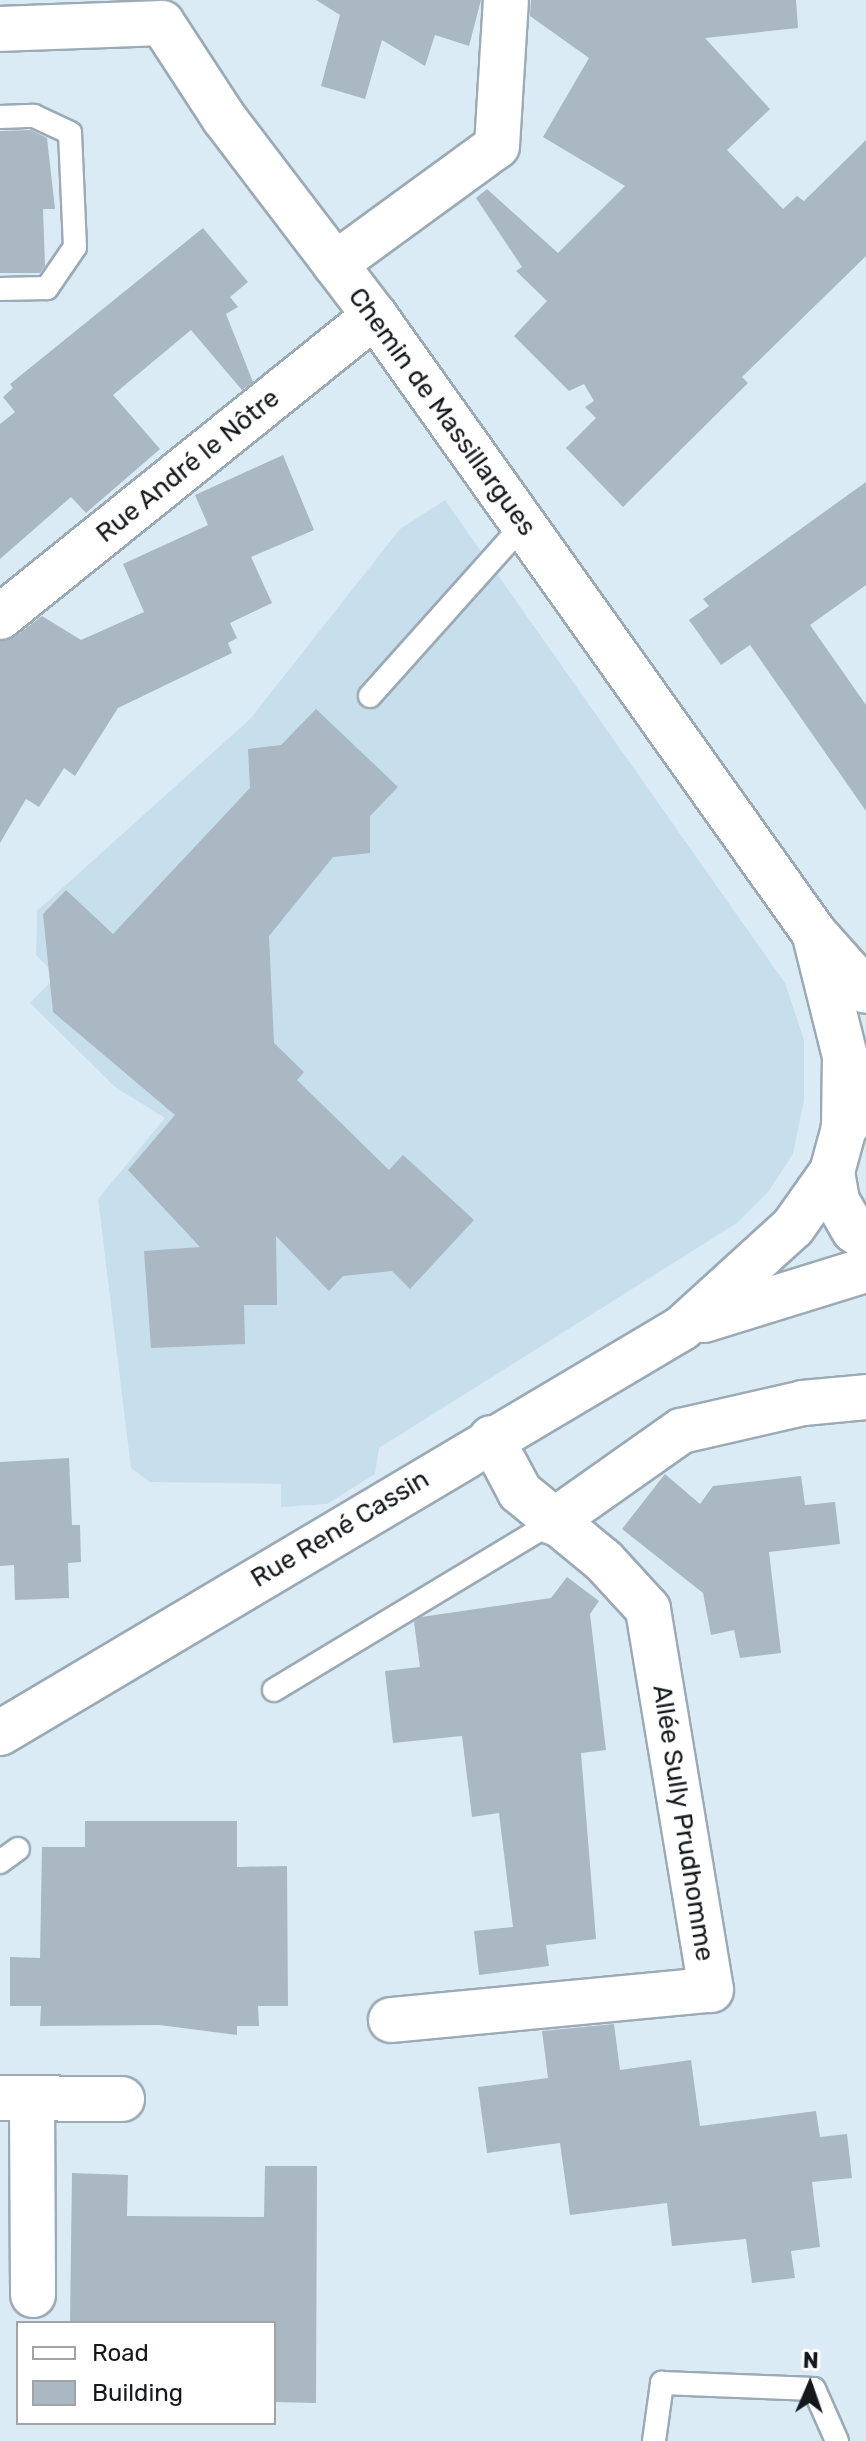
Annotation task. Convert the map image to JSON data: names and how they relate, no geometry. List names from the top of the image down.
{
  "streets": {
    "street": [
      "Chemin de Massillargues",
      "Rue André le Nôtre",
      "Rue René Cassin",
      "Allée Sully Prudhomme"
    ]
  },
  "crossings": [
    ["Chemin de Massillargues", "Rue André le Nôtre"],
    ["Chemin de Massillargues", "Rue René Cassin"],
    ["Rue René Cassin", "Allée Sully Prudhomme"]
  ],
  "legend": ["Road", "Building"],
  "north": "top"
}
